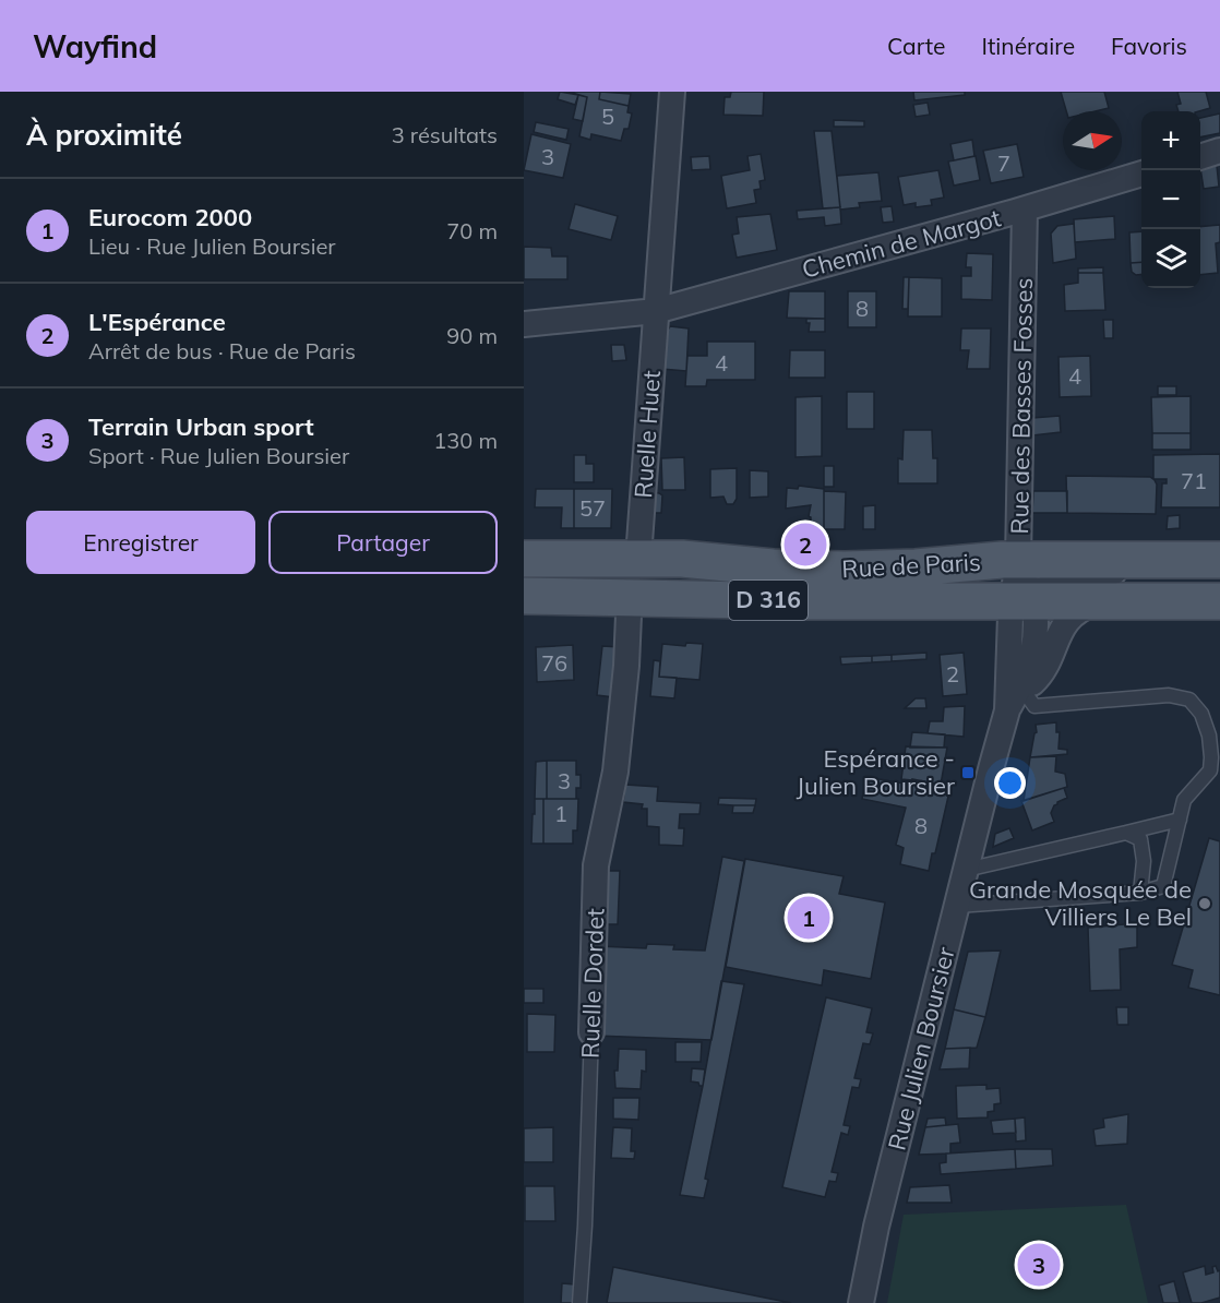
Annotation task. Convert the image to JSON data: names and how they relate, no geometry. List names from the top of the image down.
{
  "streets": {
    "main road": ["Rue de Paris", "D 316"],
    "street": [
      "Chemin de Margot",
      "Rue des Basses Fosses",
      "Ruelle Huet",
      "Ruelle Dordet",
      "Rue Julien Boursier"
    ]
  },
  "crossings": [
    ["Chemin de Margot", "Rue des Basses Fosses"],
    ["Chemin de Margot", "Ruelle Huet"],
    ["Rue des Basses Fosses", "Rue de Paris"],
    ["Rue des Basses Fosses", "Rue Julien Boursier"],
    ["Ruelle Huet", "Rue de Paris"],
    ["Rue de Paris", "Ruelle Dordet"]
  ],
  "places": {
    "transit": ["Espérance - Julien Boursier"],
    "other": ["Grande Mosquée de Villiers Le Bel"]
  },
  "house_numbers": [
    "5",
    "3",
    "7",
    "8",
    "4",
    "4",
    "71",
    "57",
    "76",
    "2",
    "3",
    "1",
    "8"
  ],
  "north": "right",
  "page": {
    "header": "Wayfind",
    "nav": ["Carte", "Itinéraire", "Favoris"],
    "heading": ["À proximité", "3 résultats"],
    "map_buttons": ["+", "−"],
    "list": [
      {
        "mark": "1",
        "name": "Eurocom 2000",
        "note": "Lieu · Rue Julien Boursier",
        "value": "70 m"
      },
      {
        "mark": "2",
        "name": "L'Espérance",
        "note": "Arrêt de bus · Rue de Paris",
        "value": "90 m"
      },
      {
        "mark": "3",
        "name": "Terrain Urban sport",
        "note": "Sport · Rue Julien Boursier",
        "value": "130 m"
      }
    ],
    "buttons": ["Enregistrer", "Partager"],
    "pins": ["2", "1", "3"]
  }
}
